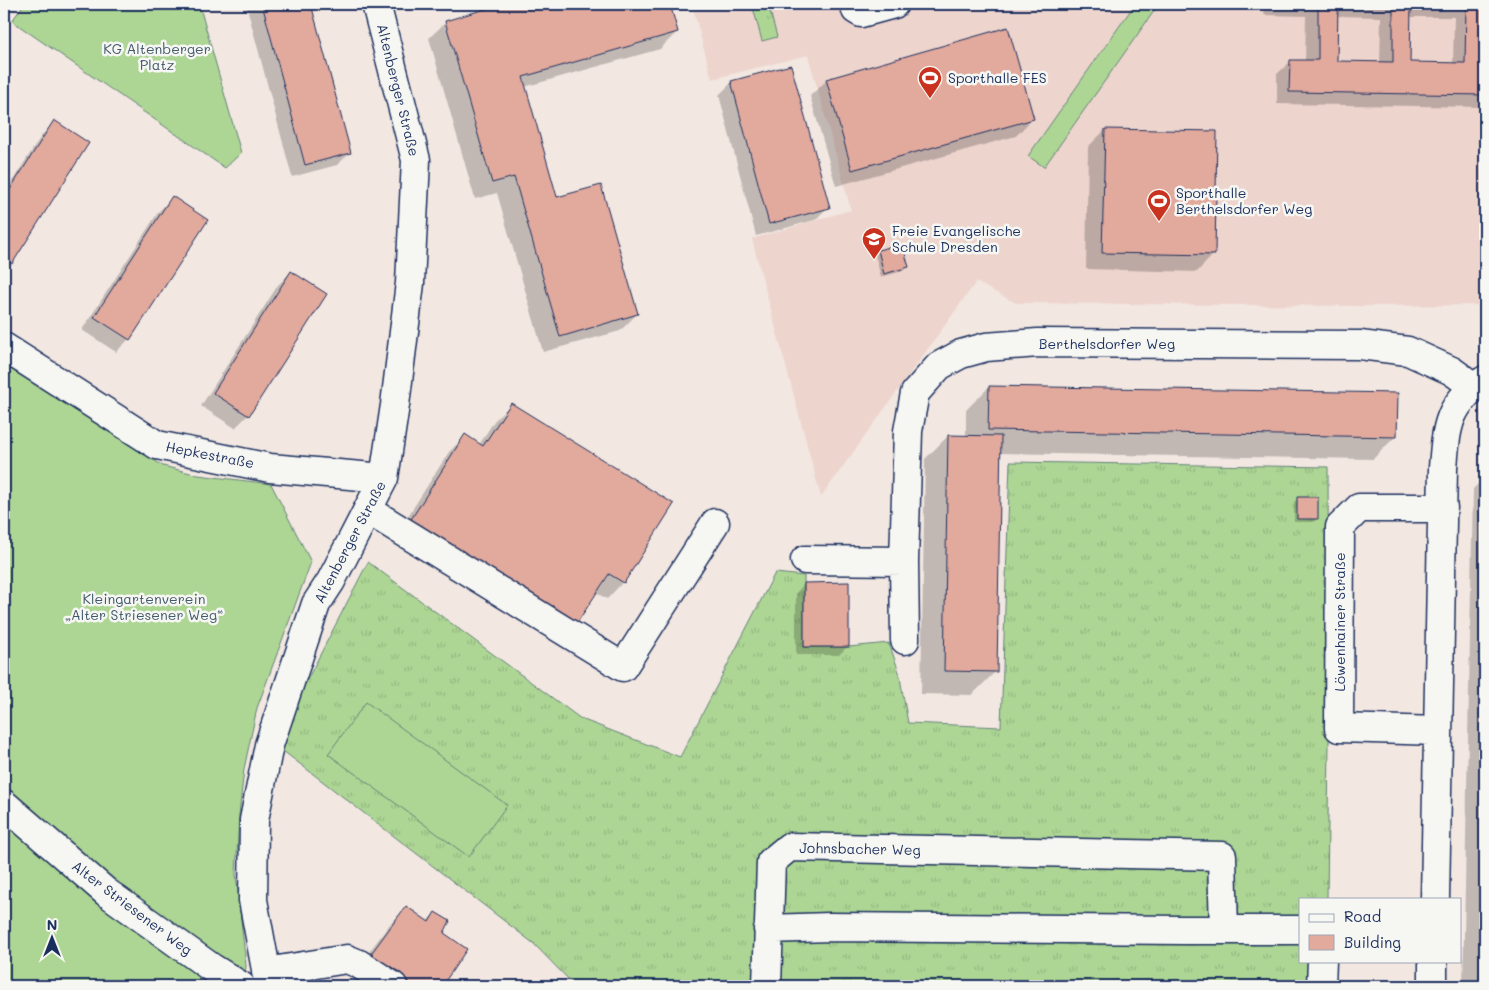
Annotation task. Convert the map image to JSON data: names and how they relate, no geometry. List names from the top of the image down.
{
  "streets": {
    "street": [
      "Altenberger Straße",
      "Berthelsdorfer Weg",
      "Hepkestraße",
      "Löwenhainer Straße",
      "Johnsbacher Weg",
      "Alter Striesener Weg"
    ]
  },
  "crossings": [
    ["Altenberger Straße", "Hepkestraße"]
  ],
  "parks": ["KG Altenberger Platz", "Kleingartenverein „Alter Striesener Weg“"],
  "places": {
    "sports": ["Sporthalle FES", "Sporthalle Berthelsdorfer Weg"],
    "school or university": ["Freie Evangelische Schule Dresden"]
  },
  "legend": ["Road", "Building"],
  "north": "top"
}
